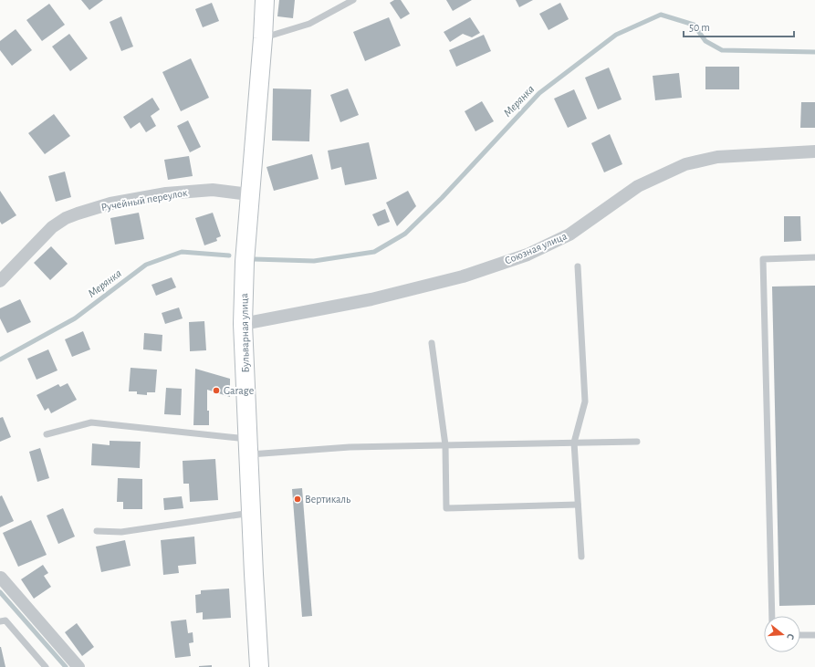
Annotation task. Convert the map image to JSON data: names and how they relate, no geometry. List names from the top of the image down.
{
  "streets": {
    "street": ["Ручейный переулок", "Союзная улица", "Бульварная улица"]
  },
  "crossings": [
    ["Ручейный переулок", "Бульварная улица"],
    ["Союзная улица", "Бульварная улица"]
  ],
  "water": ["Мерянка"],
  "places": ["Garage", "Вертикаль"],
  "scale_bar": "50 m",
  "north": "right"
}
